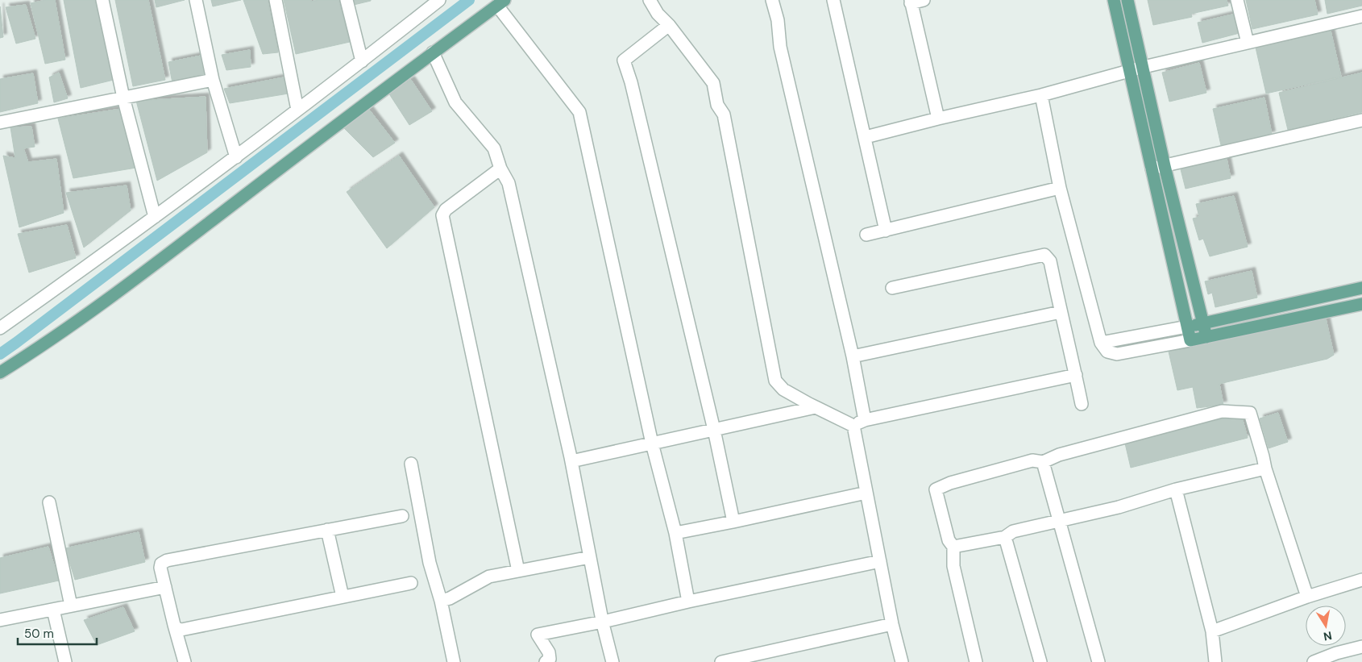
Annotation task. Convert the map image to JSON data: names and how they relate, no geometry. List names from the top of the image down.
{
  "scale_bar": "50 m",
  "north": "bottom"
}
